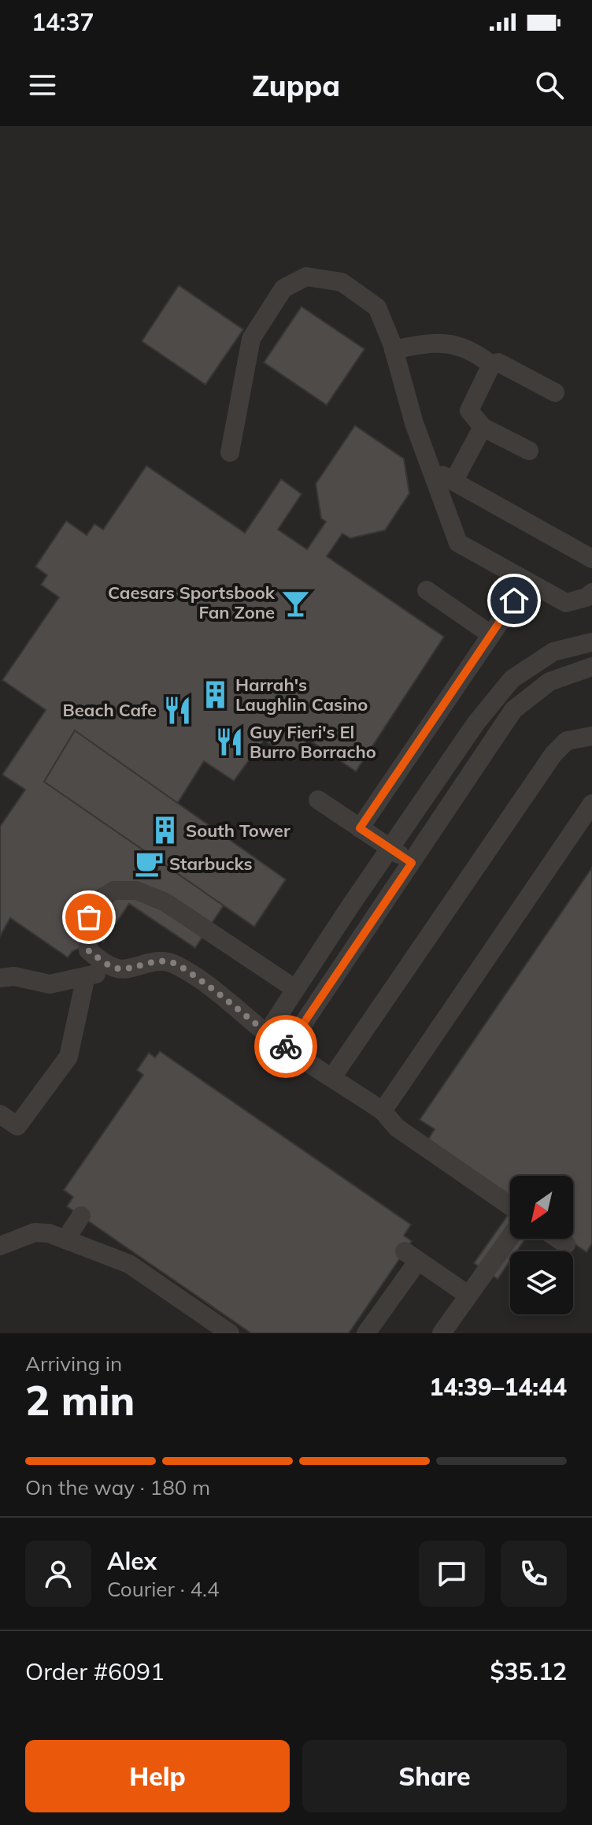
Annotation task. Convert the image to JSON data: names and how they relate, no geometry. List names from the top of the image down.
{
  "places": {
    "bar": ["Caesars Sportsbook Fan Zone"],
    "building": ["Harrah's Laughlin Casino", "South Tower"],
    "restaurant": ["Beach Cafe", "Guy Fieri's El Burro Borracho"],
    "cafe": ["Starbucks"]
  },
  "north": "bottom left",
  "page": {
    "status": "14:37",
    "header": "Zuppa",
    "heading": ["2 min", "Arriving in", "14:39–14:44"],
    "panel": [
      "Alex",
      "Courier · 4.4",
      "Order #6091",
      "$35.12"
    ],
    "bar": "On the way · 180 m",
    "buttons": ["Help", "Share"]
  }
}
